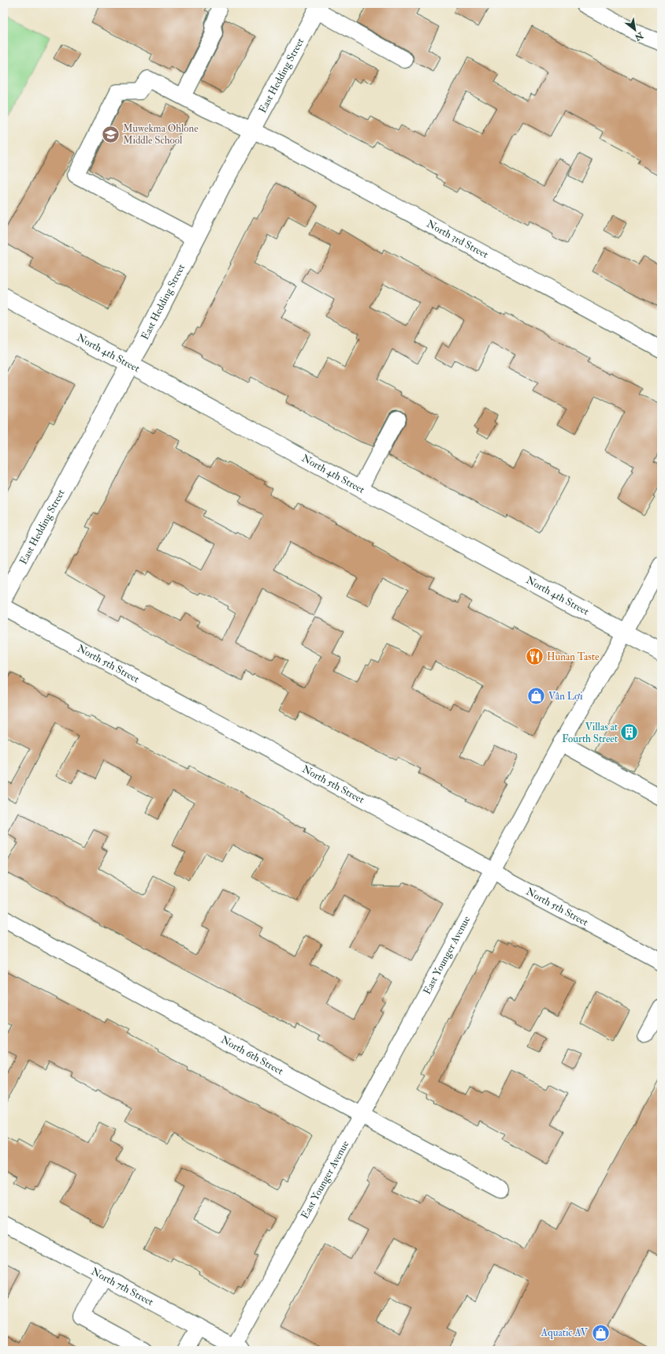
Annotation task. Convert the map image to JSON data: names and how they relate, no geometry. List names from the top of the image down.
{
  "streets": {
    "main road": ["East Hedding Street", "North 4th Street"],
    "street": [
      "North 3rd Street",
      "North 5th Street",
      "East Younger Avenue",
      "North 6th Street",
      "North 7th Street"
    ]
  },
  "crossings": [
    ["East Hedding Street", "North 3rd Street"],
    ["East Hedding Street", "North 4th Street"],
    ["North 4th Street", "East Younger Avenue"],
    ["North 5th Street", "East Younger Avenue"],
    ["East Younger Avenue", "North 6th Street"],
    ["East Younger Avenue", "North 7th Street"]
  ],
  "places": {
    "school or university": ["Muwekma Ohlone Middle School"],
    "restaurant": ["Hunan Taste"],
    "shop": ["Vân Lợi", "Aquatic AV"],
    "building": ["Villas at Fourth Street"]
  },
  "north": "bottom right"
}
